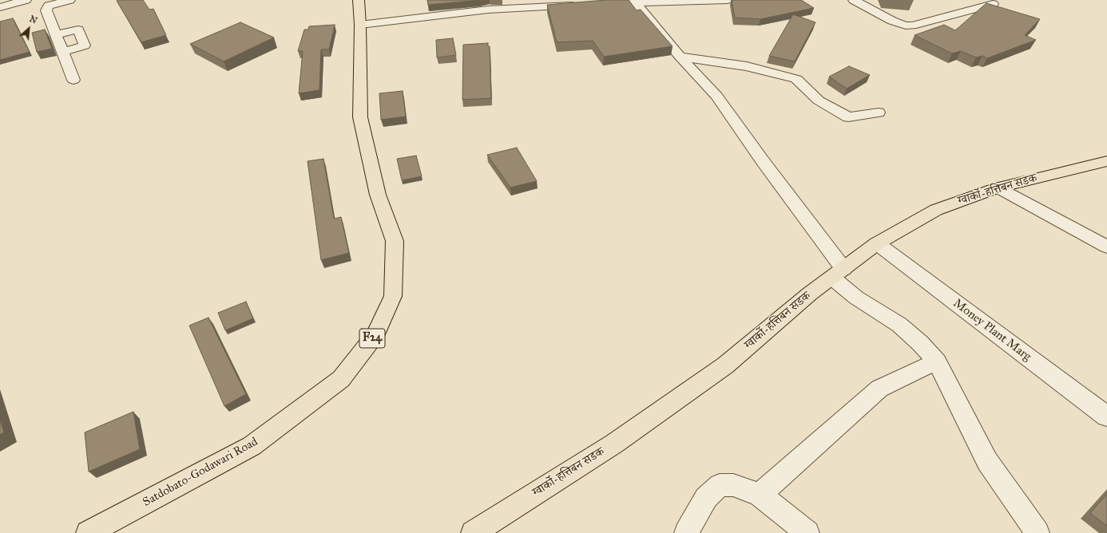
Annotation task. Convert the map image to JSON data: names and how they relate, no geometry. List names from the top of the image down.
{
  "streets": {
    "main road": ["ग्वार्को-हत्तिबन सडक", "F24", "Satdobato-Godawari Road"],
    "street": ["Money Plant Marg"]
  },
  "crossings": [
    ["ग्वार्को-हत्तिबन सडक", "Money Plant Marg"]
  ],
  "north": "top right"
}
